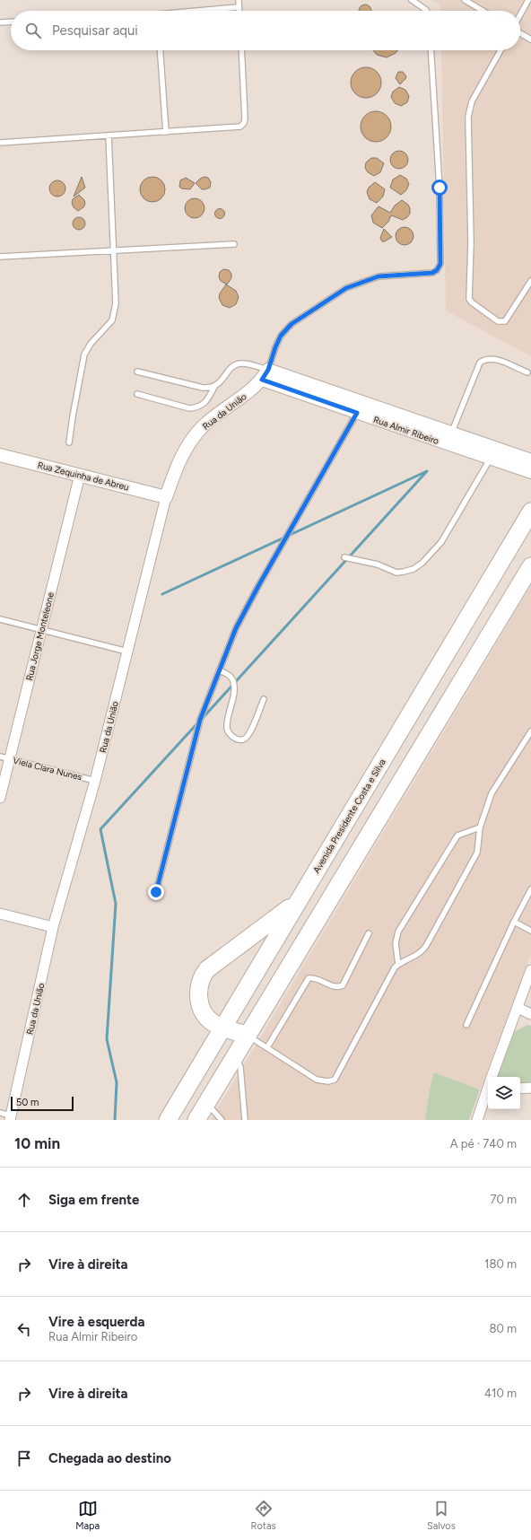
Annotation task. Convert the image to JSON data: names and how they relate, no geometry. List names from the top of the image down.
{
  "streets": {
    "highway": ["Avenida Presidente Costa e Silva"],
    "street": [
      "Rua da União",
      "Rua Almir Ribeiro",
      "Rua Zequinha de Abreu",
      "Rua Jorge Monteleone"
    ],
    "lane": ["Viela Clara Nunes"]
  },
  "crossings": [
    ["Rua da União", "Rua Almir Ribeiro"],
    ["Rua da União", "Rua Zequinha de Abreu"],
    ["Rua da União", "Viela Clara Nunes"],
    ["Rua Zequinha de Abreu", "Rua Jorge Monteleone"],
    ["Rua Jorge Monteleone", "Viela Clara Nunes"]
  ],
  "scale_bar": "50 m",
  "page": {
    "search": "Pesquisar aqui",
    "scale": "50 m",
    "heading": ["10 min", "A pé · 740 m"],
    "list": [
      ["Siga em frente", "70 m"],
      ["Vire à direita", "180 m"],
      ["Vire à esquerda", "Rua Almir Ribeiro", "80 m"],
      ["Vire à direita", "410 m"],
      "Chegada ao destino"
    ],
    "nav": ["Mapa", "Rotas", "Salvos"]
  }
}
